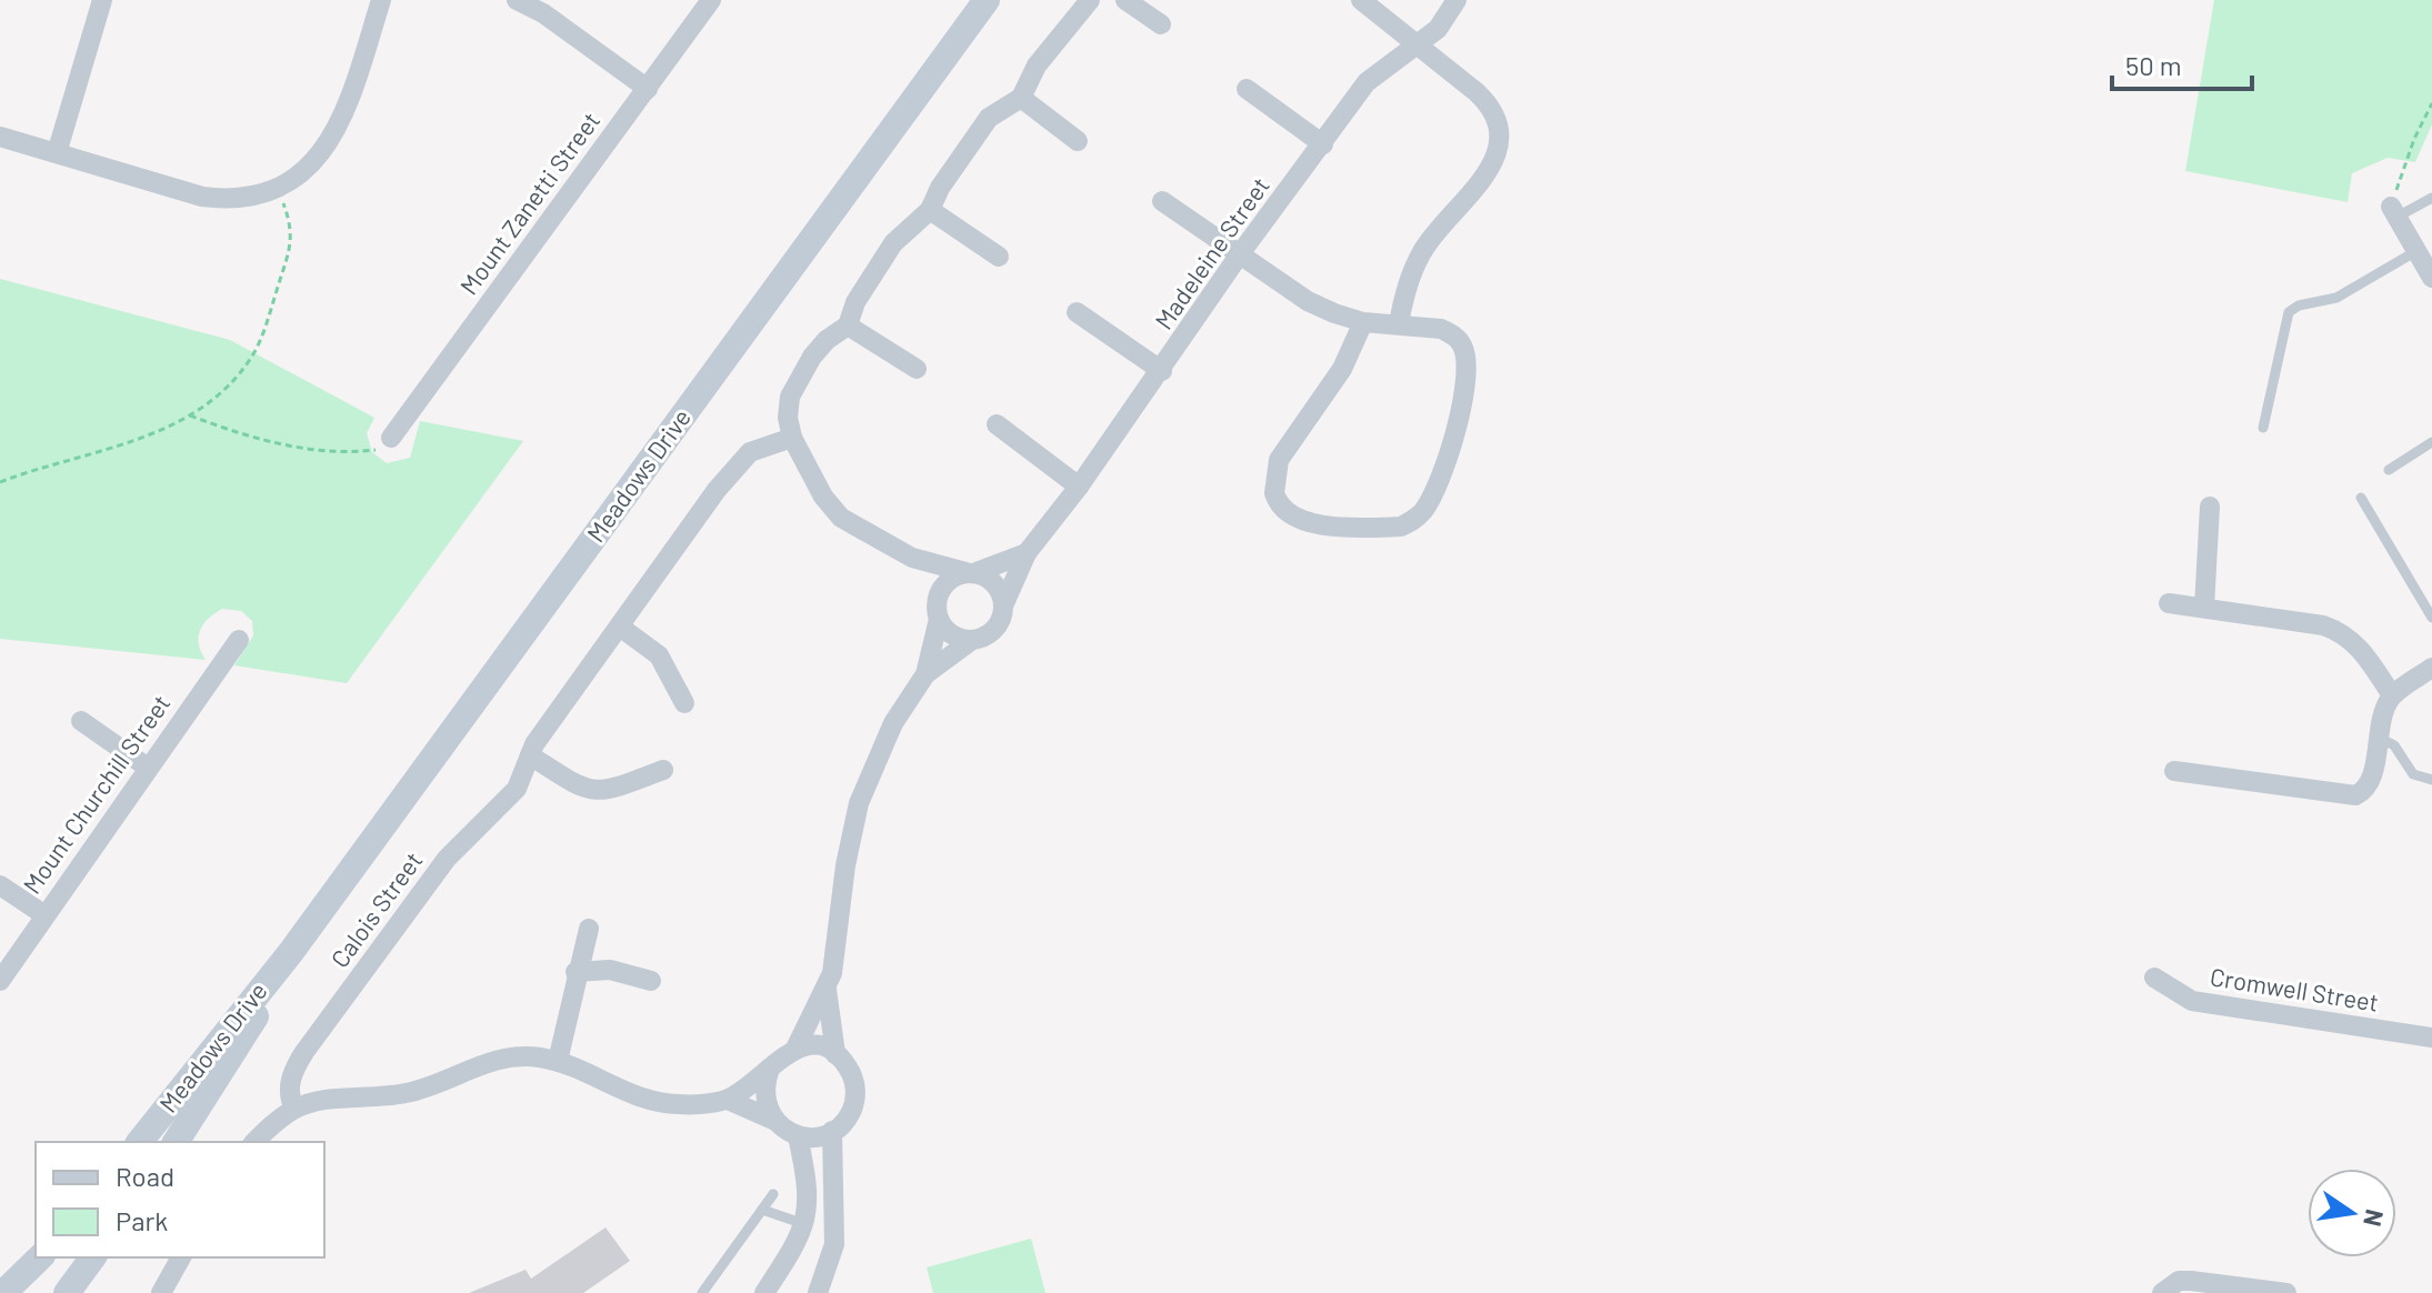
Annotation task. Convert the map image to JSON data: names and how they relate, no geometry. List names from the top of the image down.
{
  "streets": {
    "street": [
      "Mount Zanetti Street",
      "Madeleine Street",
      "Meadows Drive",
      "Mount Churchill Street",
      "Calois Street",
      "Cromwell Street"
    ]
  },
  "legend": ["Road", "Park"],
  "scale_bar": "50 m",
  "north": "right"
}
